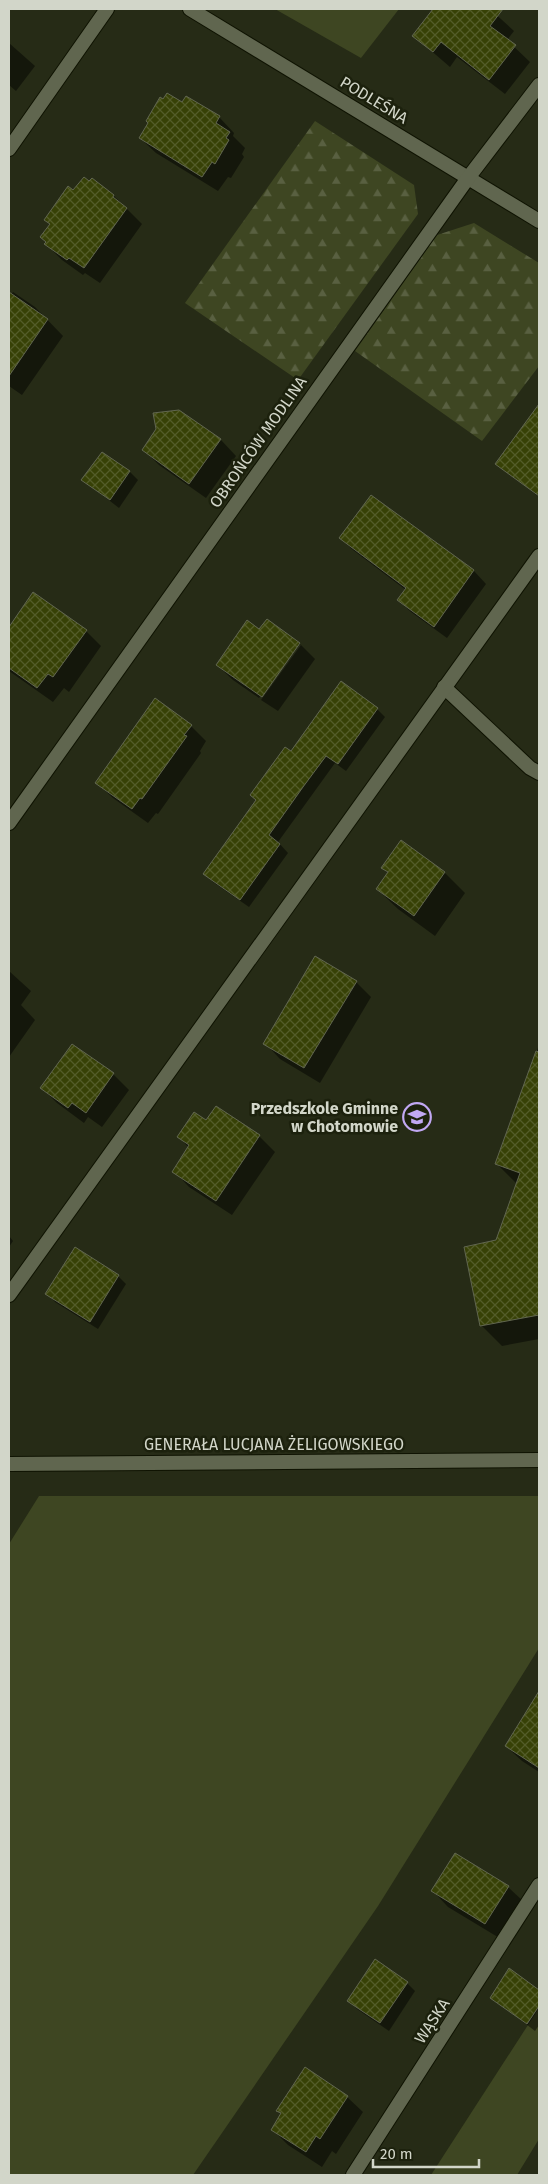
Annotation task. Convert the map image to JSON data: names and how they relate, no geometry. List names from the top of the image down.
{
  "streets": {
    "street": [
      "PODLEŚNA",
      "OBROŃCÓW MODLINA",
      "GENERAŁA LUCJANA ŻELIGOWSKIEGO",
      "WĄSKA"
    ]
  },
  "crossings": [
    ["PODLEŚNA", "OBROŃCÓW MODLINA"]
  ],
  "places": {
    "school or university": ["Przedszkole Gminne w Chotomowie"]
  },
  "scale_bar": "20 m"
}
